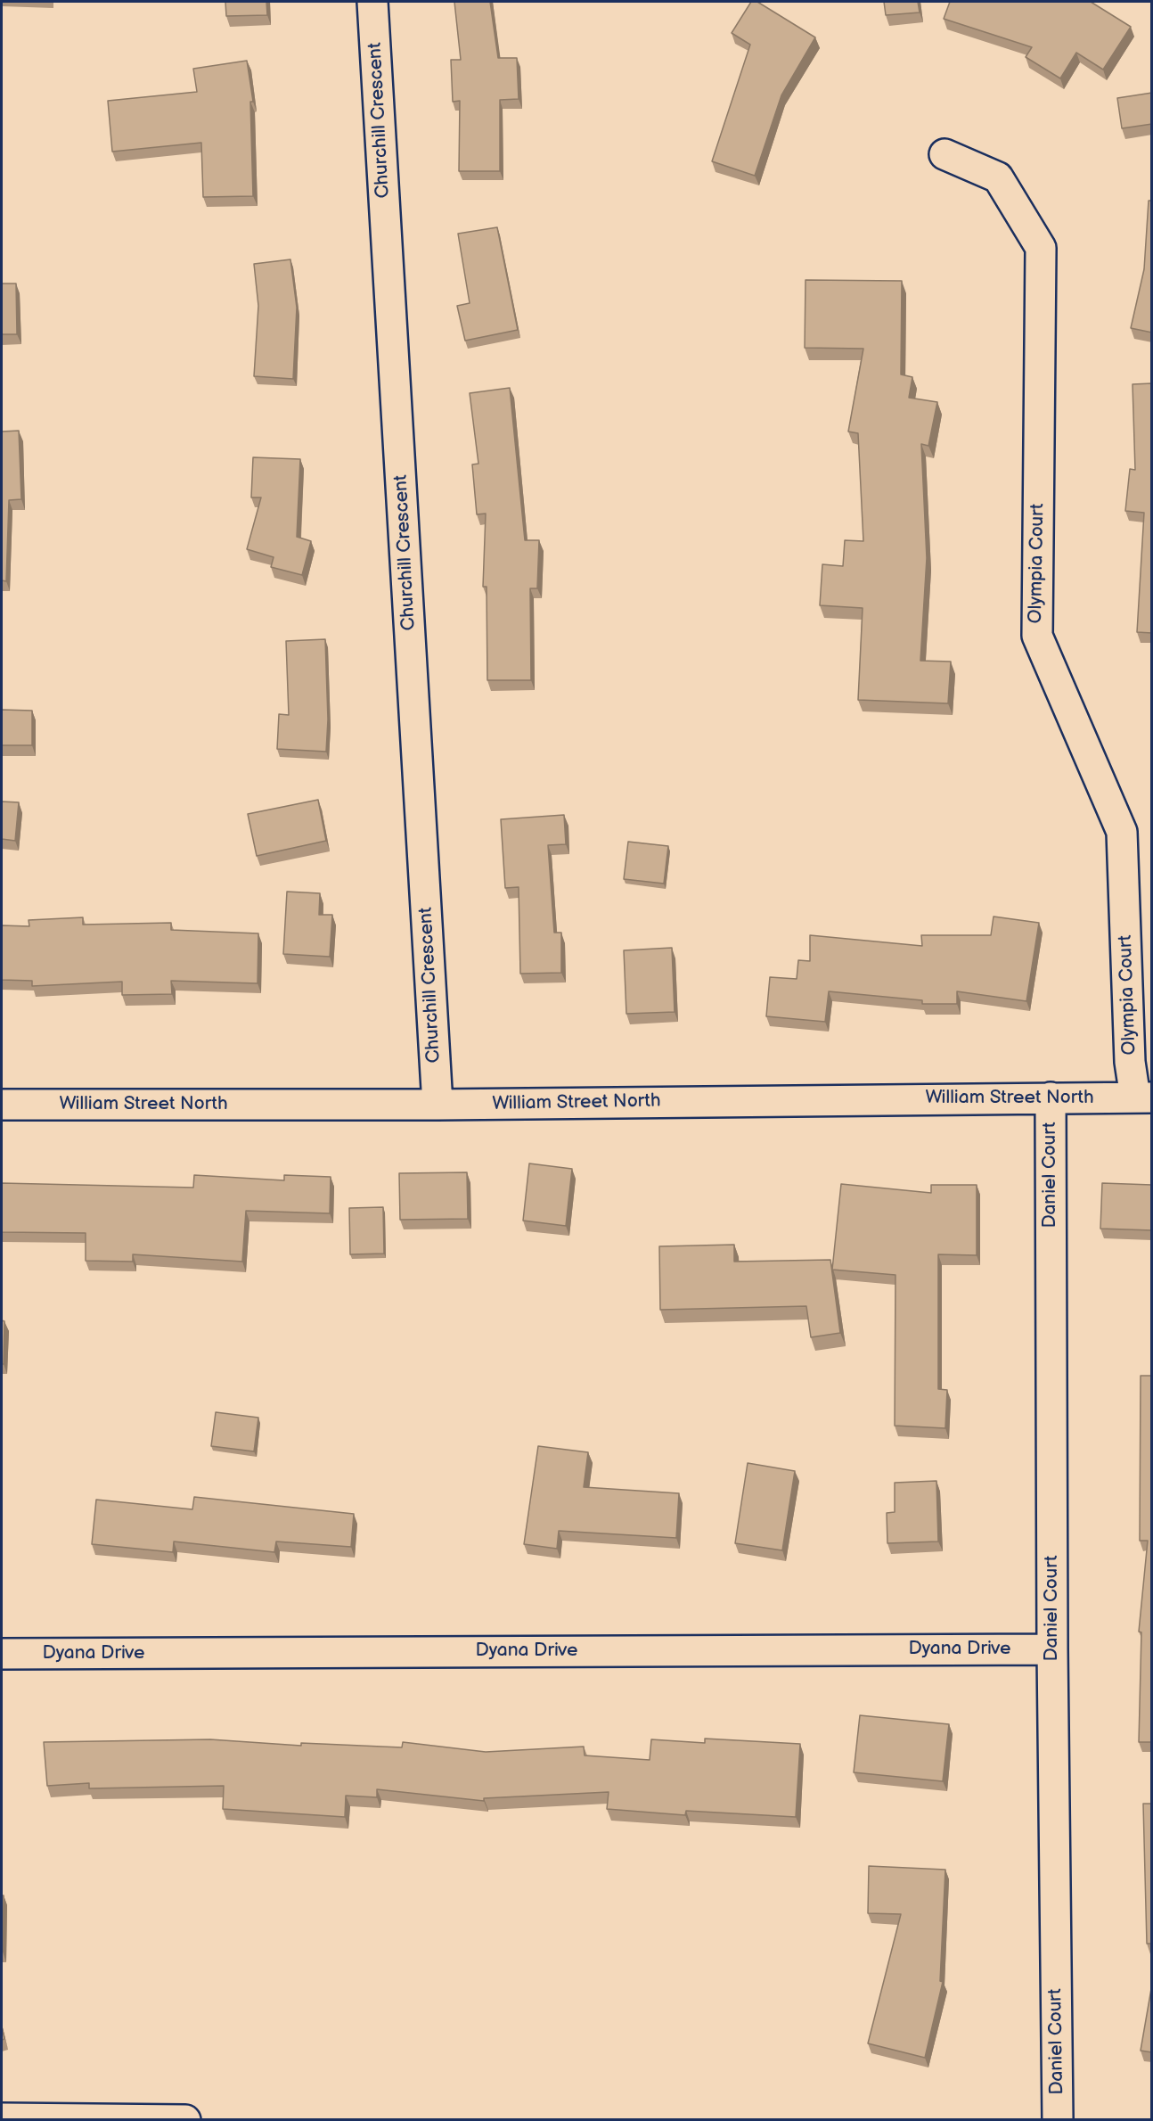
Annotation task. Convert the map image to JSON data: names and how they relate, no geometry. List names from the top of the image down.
{
  "streets": {
    "street": [
      "Churchill Crescent",
      "Olympia Court",
      "William Street North",
      "Daniel Court",
      "Dyana Drive"
    ]
  },
  "crossings": [
    ["Churchill Crescent", "William Street North"],
    ["Olympia Court", "William Street North"],
    ["William Street North", "Daniel Court"],
    ["Daniel Court", "Dyana Drive"]
  ]
}
